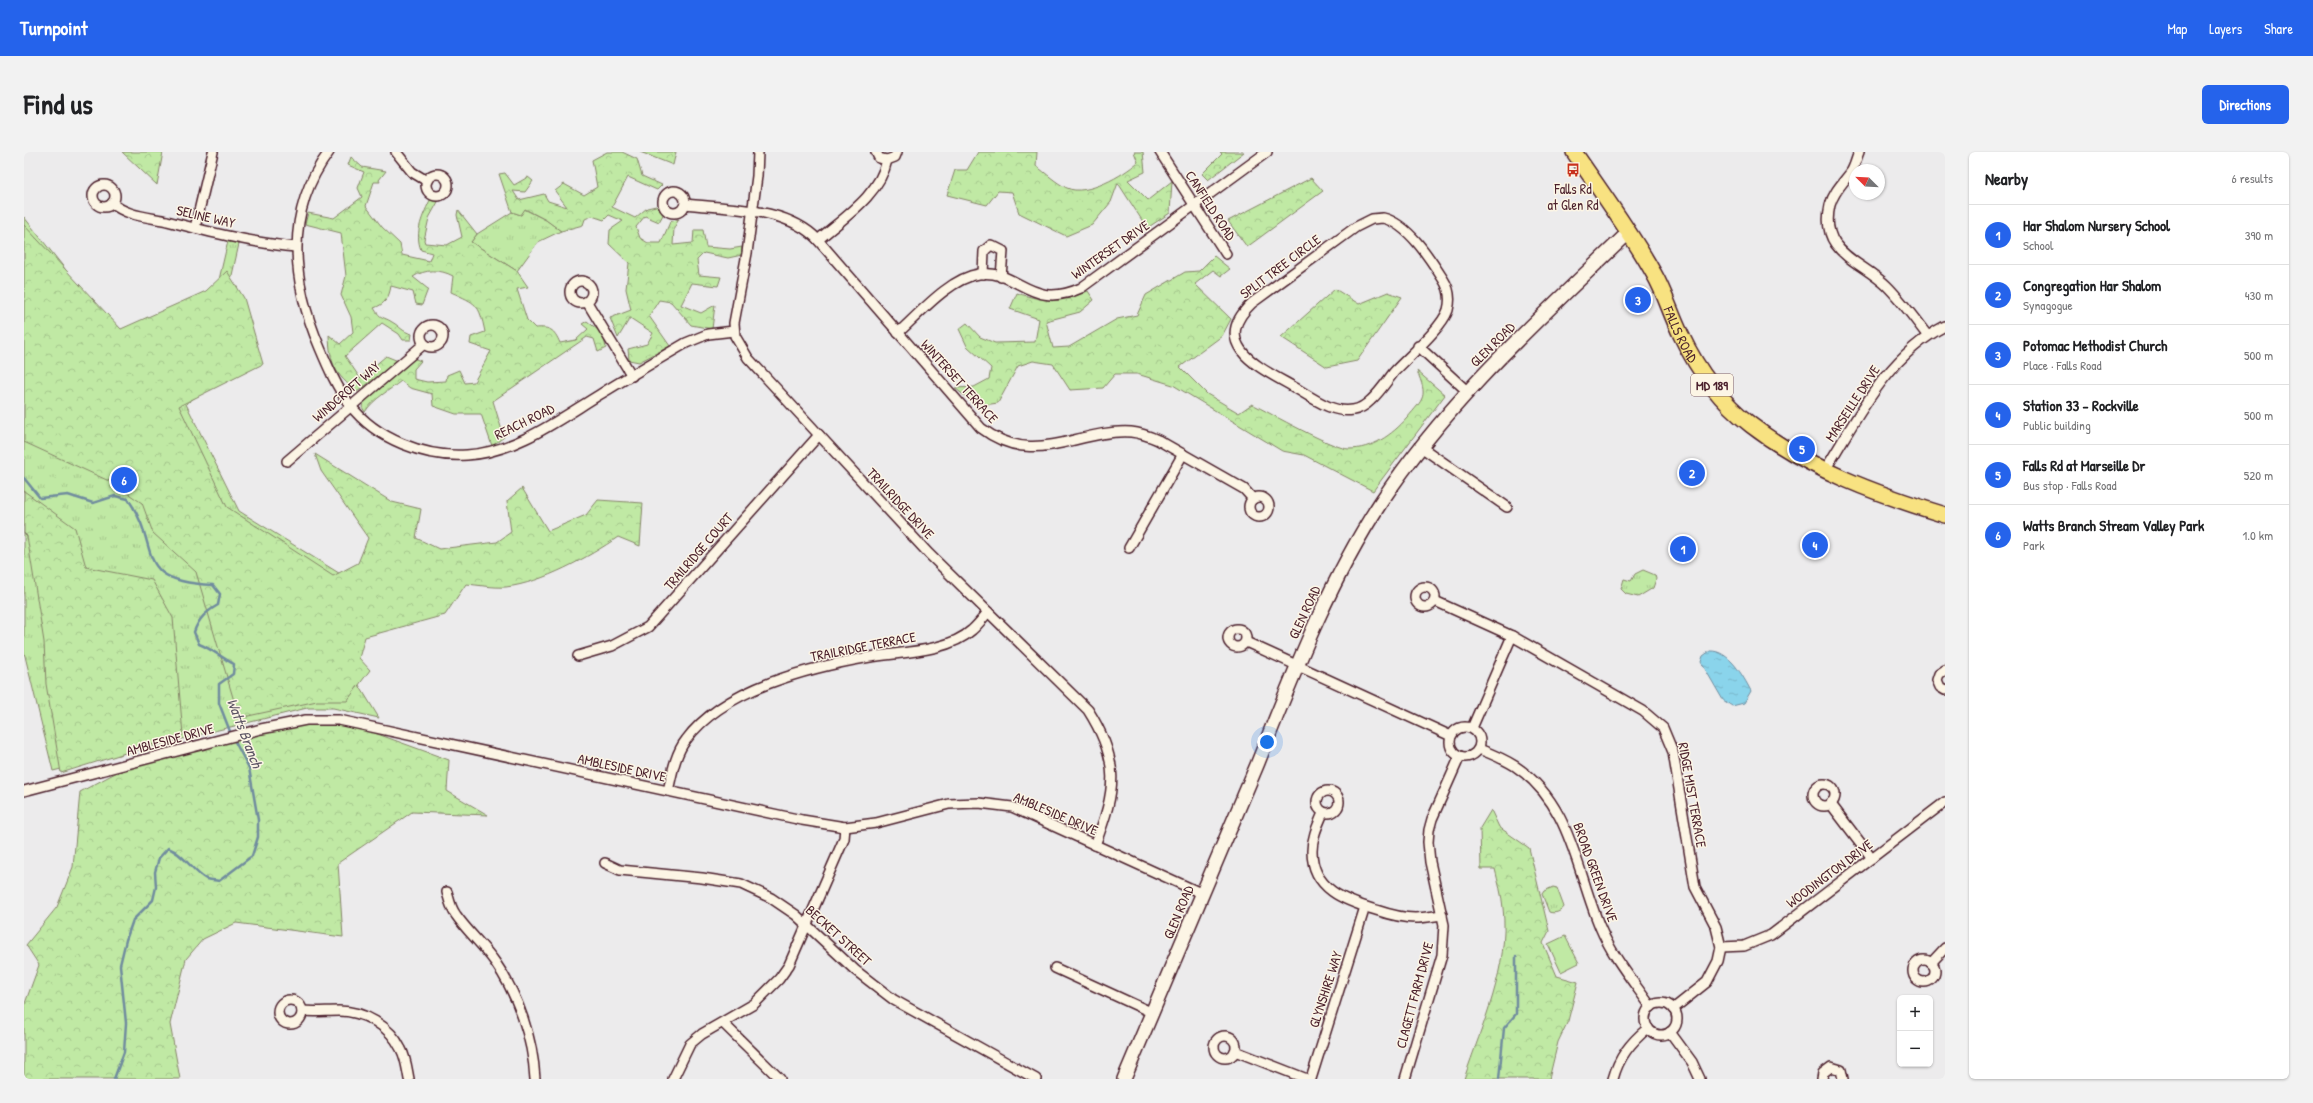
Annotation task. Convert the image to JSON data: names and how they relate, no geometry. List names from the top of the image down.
{
  "streets": {
    "main road": ["FALLS ROAD", "GLEN ROAD", "MD 189"],
    "street": [
      "CANFIELD ROAD",
      "SELINE WAY",
      "WINTERSET DRIVE",
      "SPLIT TREE CIRCLE",
      "WINTERSET TERRACE",
      "WINDCROFT WAY",
      "MARSEILLE DRIVE",
      "REACH ROAD",
      "TRAILRIDGE DRIVE",
      "TRAILRIDGE COURT",
      "TRAILRIDGE TERRACE",
      "AMBLESIDE DRIVE",
      "RIDGE MIST TERRACE",
      "BROAD GREEN DRIVE",
      "WOODINGTON DRIVE",
      "BECKET STREET",
      "GLYNSHIRE WAY",
      "CLAGETT FARM DRIVE"
    ]
  },
  "crossings": [
    ["CANFIELD ROAD", "WINTERSET DRIVE"],
    ["SELINE WAY", "REACH ROAD"],
    ["WINTERSET DRIVE", "WINTERSET TERRACE"],
    ["FALLS ROAD", "GLEN ROAD"],
    ["FALLS ROAD", "MARSEILLE DRIVE"],
    ["GLEN ROAD", "AMBLESIDE DRIVE"],
    ["WINDCROFT WAY", "REACH ROAD"],
    ["REACH ROAD", "TRAILRIDGE DRIVE"],
    ["TRAILRIDGE DRIVE", "TRAILRIDGE COURT"],
    ["TRAILRIDGE DRIVE", "TRAILRIDGE TERRACE"],
    ["TRAILRIDGE DRIVE", "AMBLESIDE DRIVE"],
    ["TRAILRIDGE TERRACE", "AMBLESIDE DRIVE"],
    ["RIDGE MIST TERRACE", "BROAD GREEN DRIVE"],
    ["RIDGE MIST TERRACE", "WOODINGTON DRIVE"],
    ["BROAD GREEN DRIVE", "CLAGETT FARM DRIVE"]
  ],
  "water": ["Watts Branch"],
  "places": {
    "bus stop": ["Falls Rd at Glen Rd"]
  },
  "north": "top left",
  "page": {
    "header": "Turnpoint",
    "nav": ["Map", "Layers", "Share"],
    "title": "Find us",
    "buttons": "Directions",
    "heading": ["Nearby", "6 results"],
    "list": [
      {
        "mark": "1",
        "name": "Har Shalom Nursery School",
        "note": "School",
        "value": "390 m"
      },
      {
        "mark": "2",
        "name": "Congregation Har Shalom",
        "note": "Synagogue",
        "value": "430 m"
      },
      {
        "mark": "3",
        "name": "Potomac Methodist Church",
        "note": "Place · Falls Road",
        "value": "500 m"
      },
      {
        "mark": "4",
        "name": "Station 33 - Rockville",
        "note": "Public building",
        "value": "500 m"
      },
      {
        "mark": "5",
        "name": "Falls Rd at Marseille Dr",
        "note": "Bus stop · Falls Road",
        "value": "520 m"
      },
      {
        "mark": "6",
        "name": "Watts Branch Stream Valley Park",
        "note": "Park",
        "value": "1.0 km"
      }
    ],
    "pins": [
      "3",
      "5",
      "2",
      "6",
      "4",
      "1"
    ],
    "map_buttons": ["+", "−"]
  }
}
